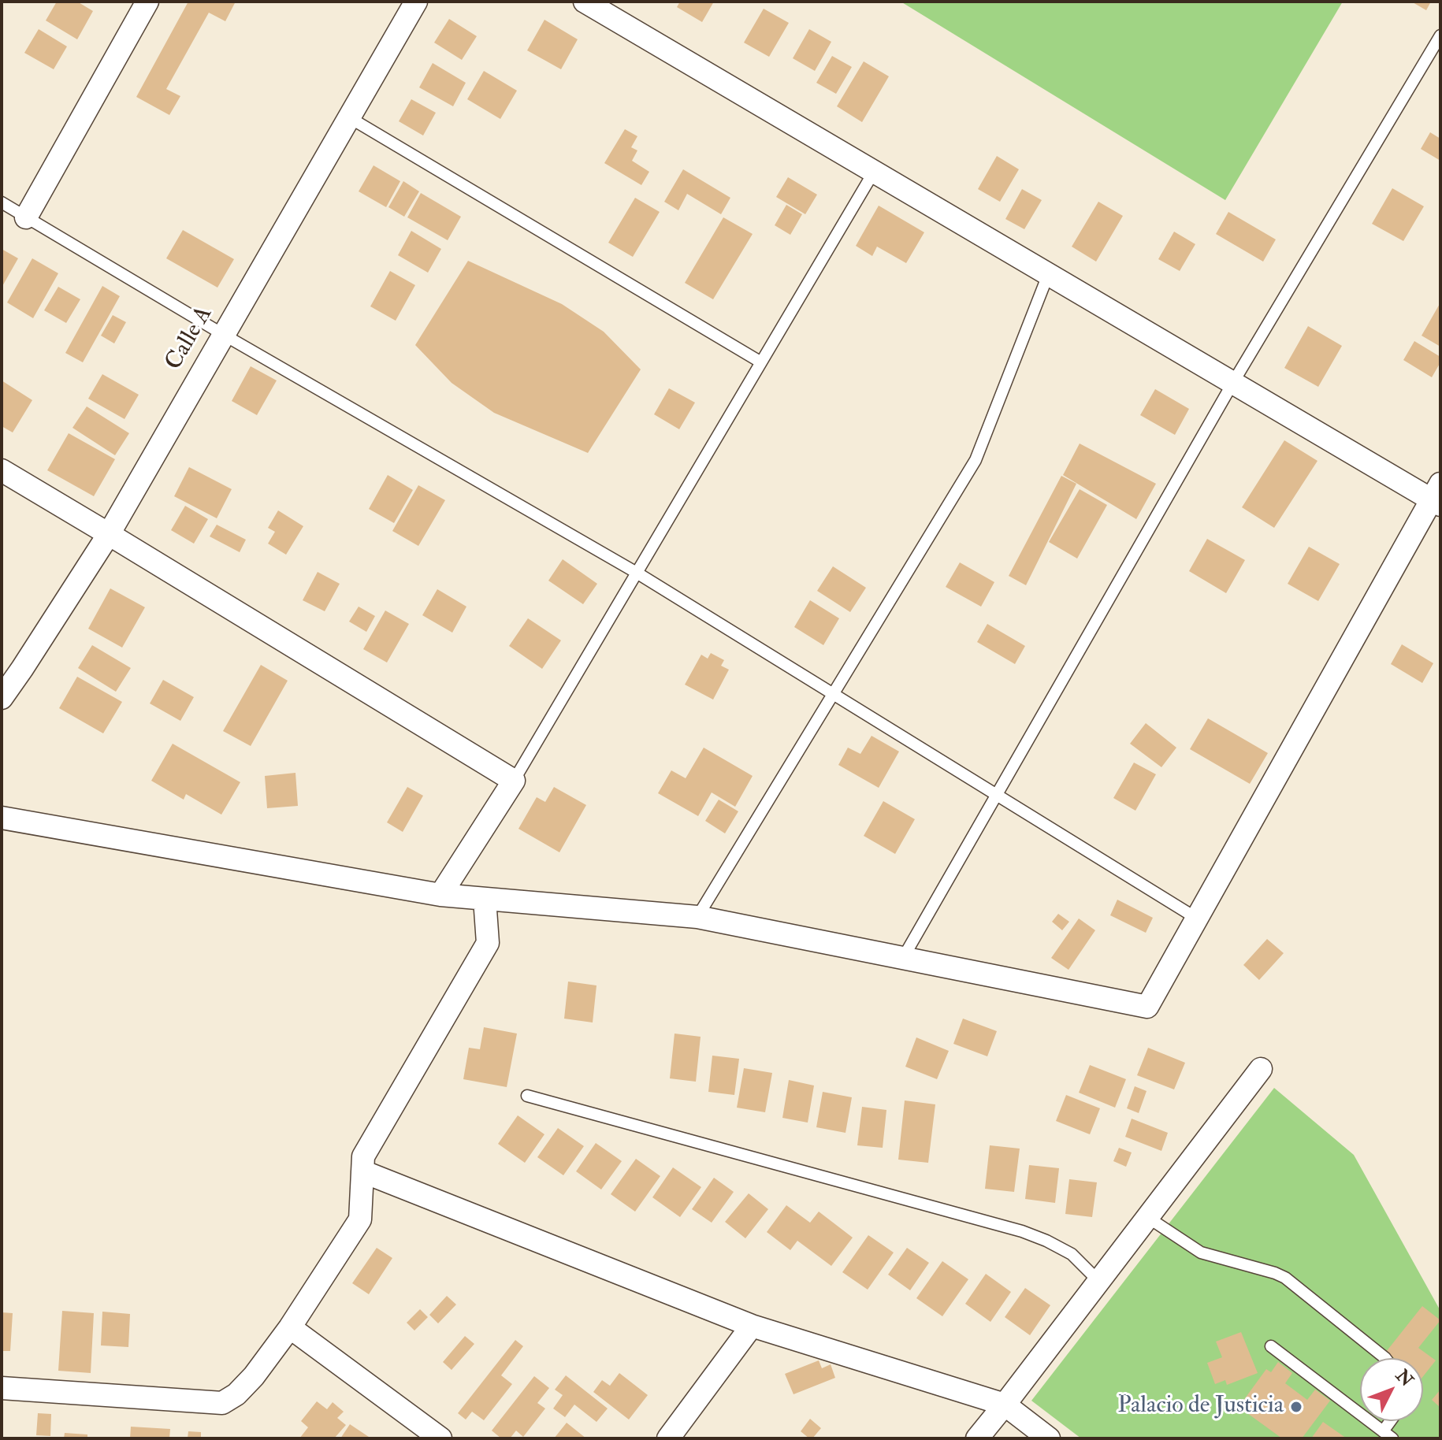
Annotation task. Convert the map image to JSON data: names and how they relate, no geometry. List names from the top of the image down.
{
  "streets": {
    "street": ["Calle A"]
  },
  "places": ["Palacio de Justicia"],
  "north": "top right"
}
